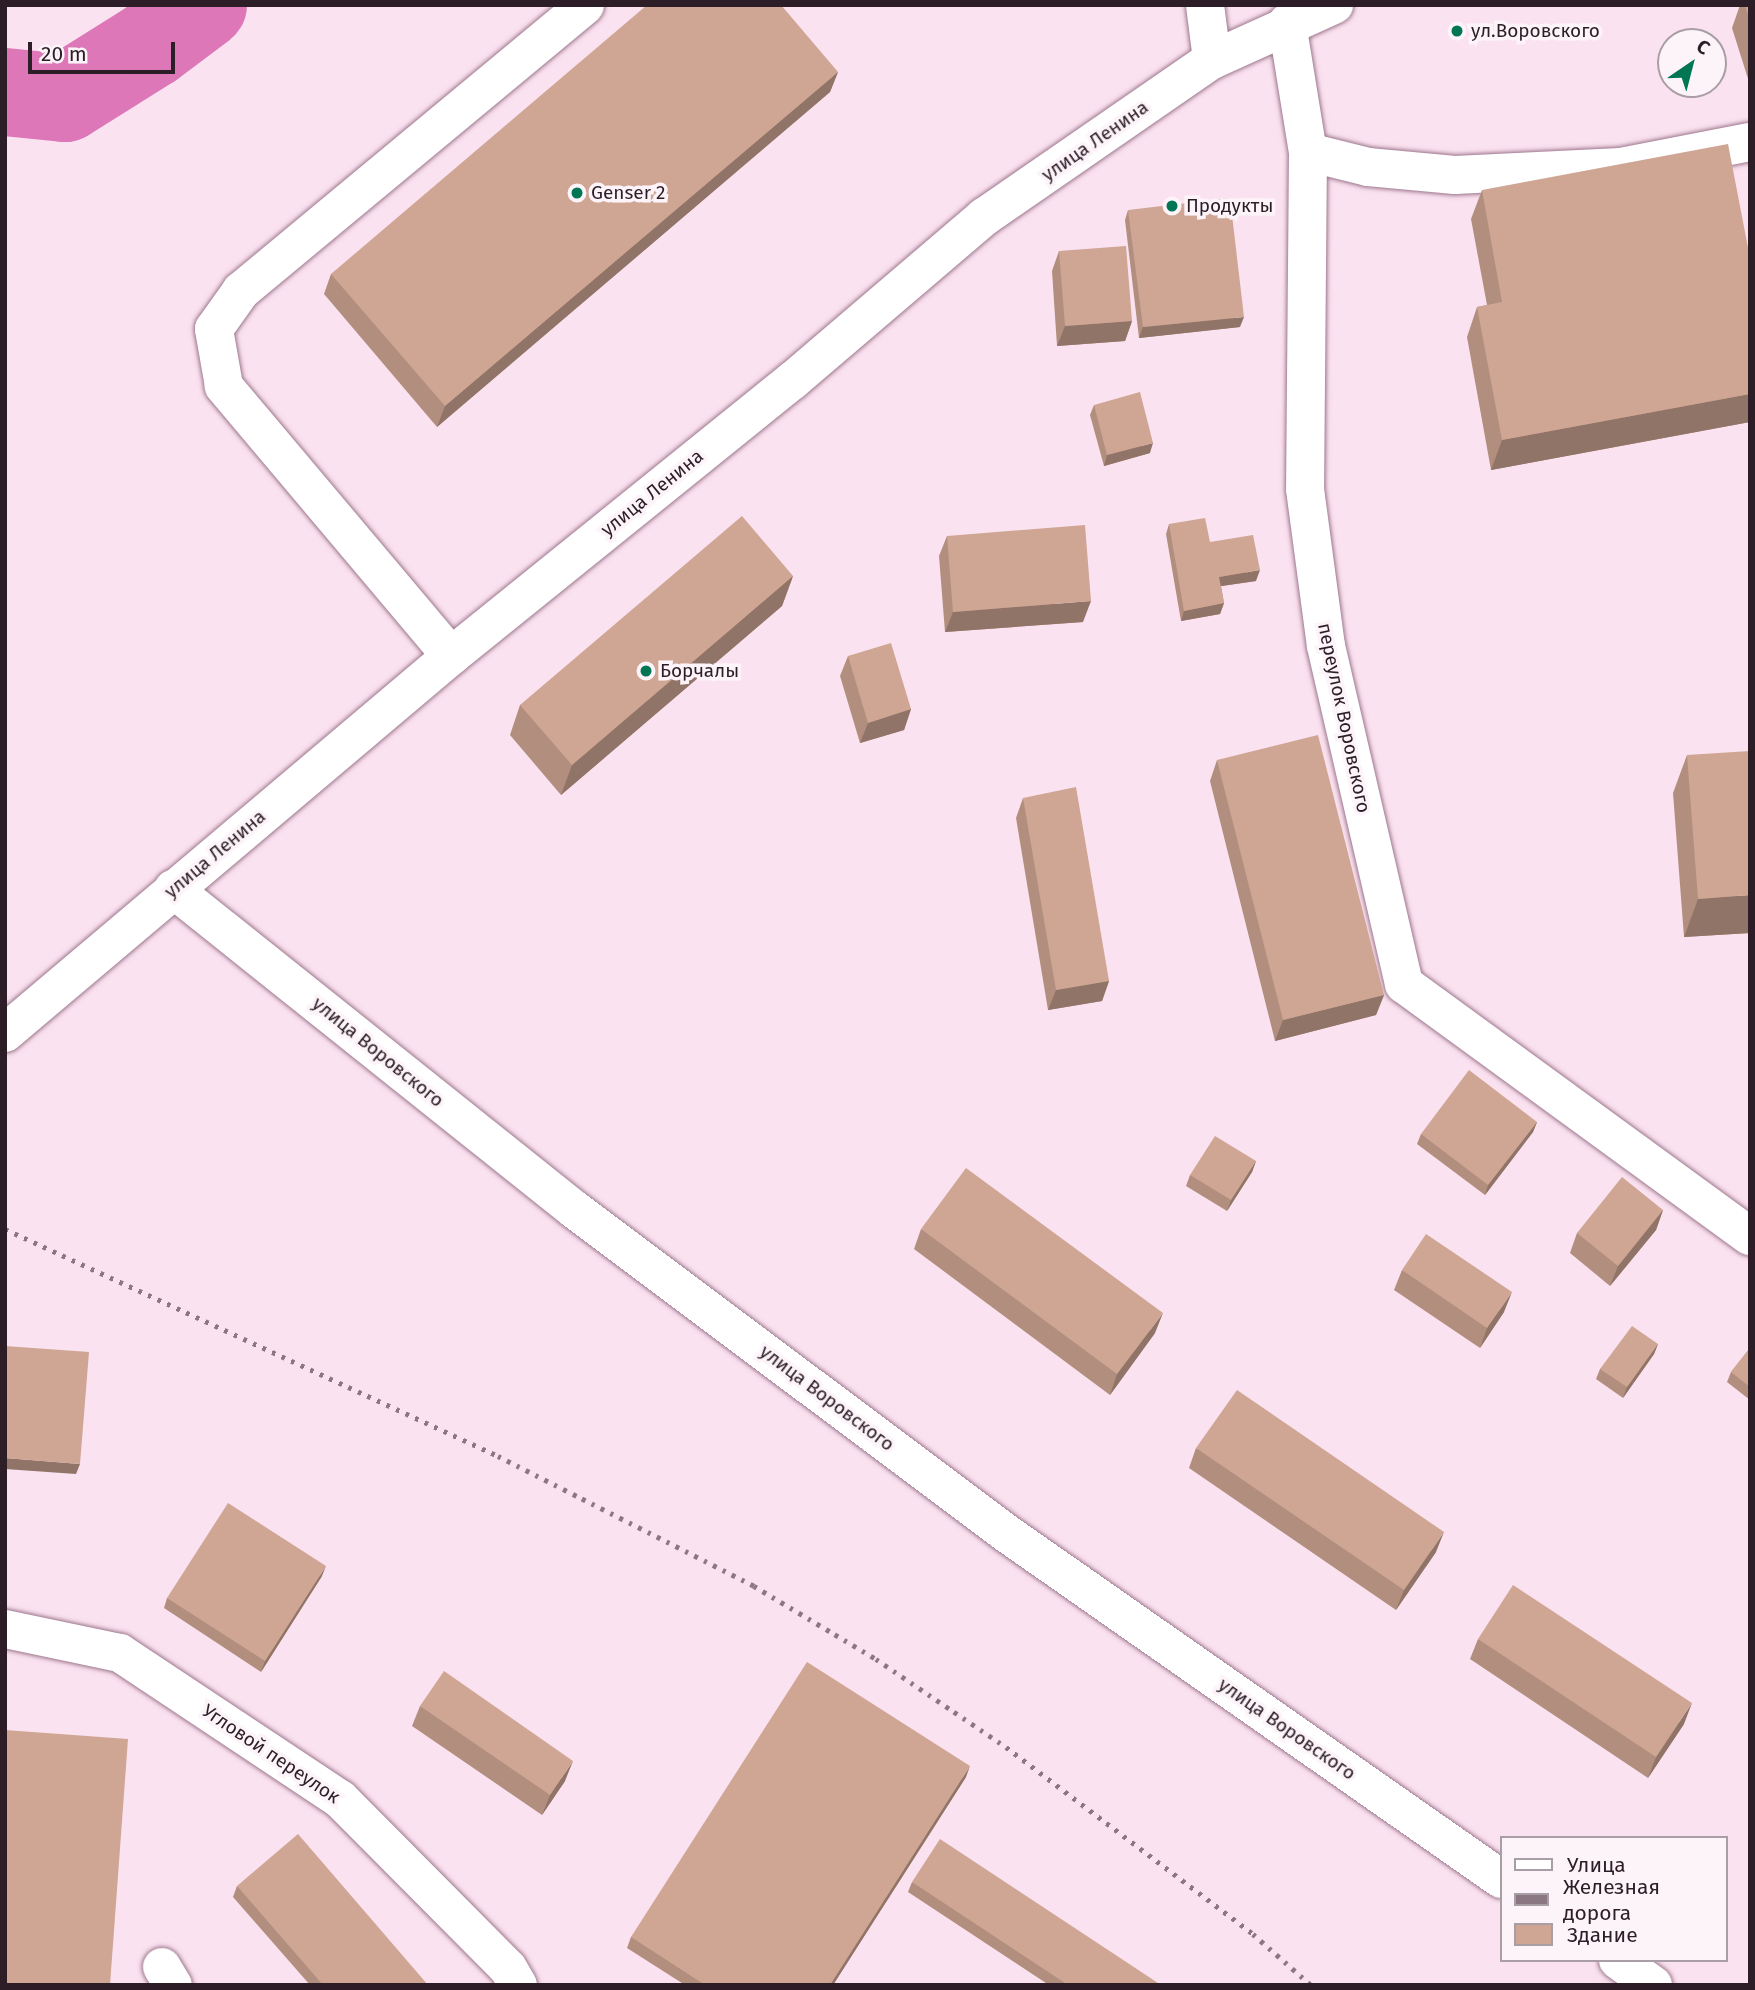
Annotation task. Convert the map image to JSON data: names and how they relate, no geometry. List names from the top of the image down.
{
  "streets": {
    "street": [
      "улица Ленина",
      "переулок Воровского",
      "улица Воровского",
      "Угловой переулок"
    ]
  },
  "crossings": [
    ["улица Ленина", "переулок Воровского"],
    ["улица Ленина", "улица Воровского"]
  ],
  "places": [
    "ул.Воровского",
    "Genser 2",
    "Продукты",
    "Борчалы"
  ],
  "legend": ["Улица", "Железная дорога", "Здание"],
  "scale_bar": "20 m",
  "north": "top right"
}
